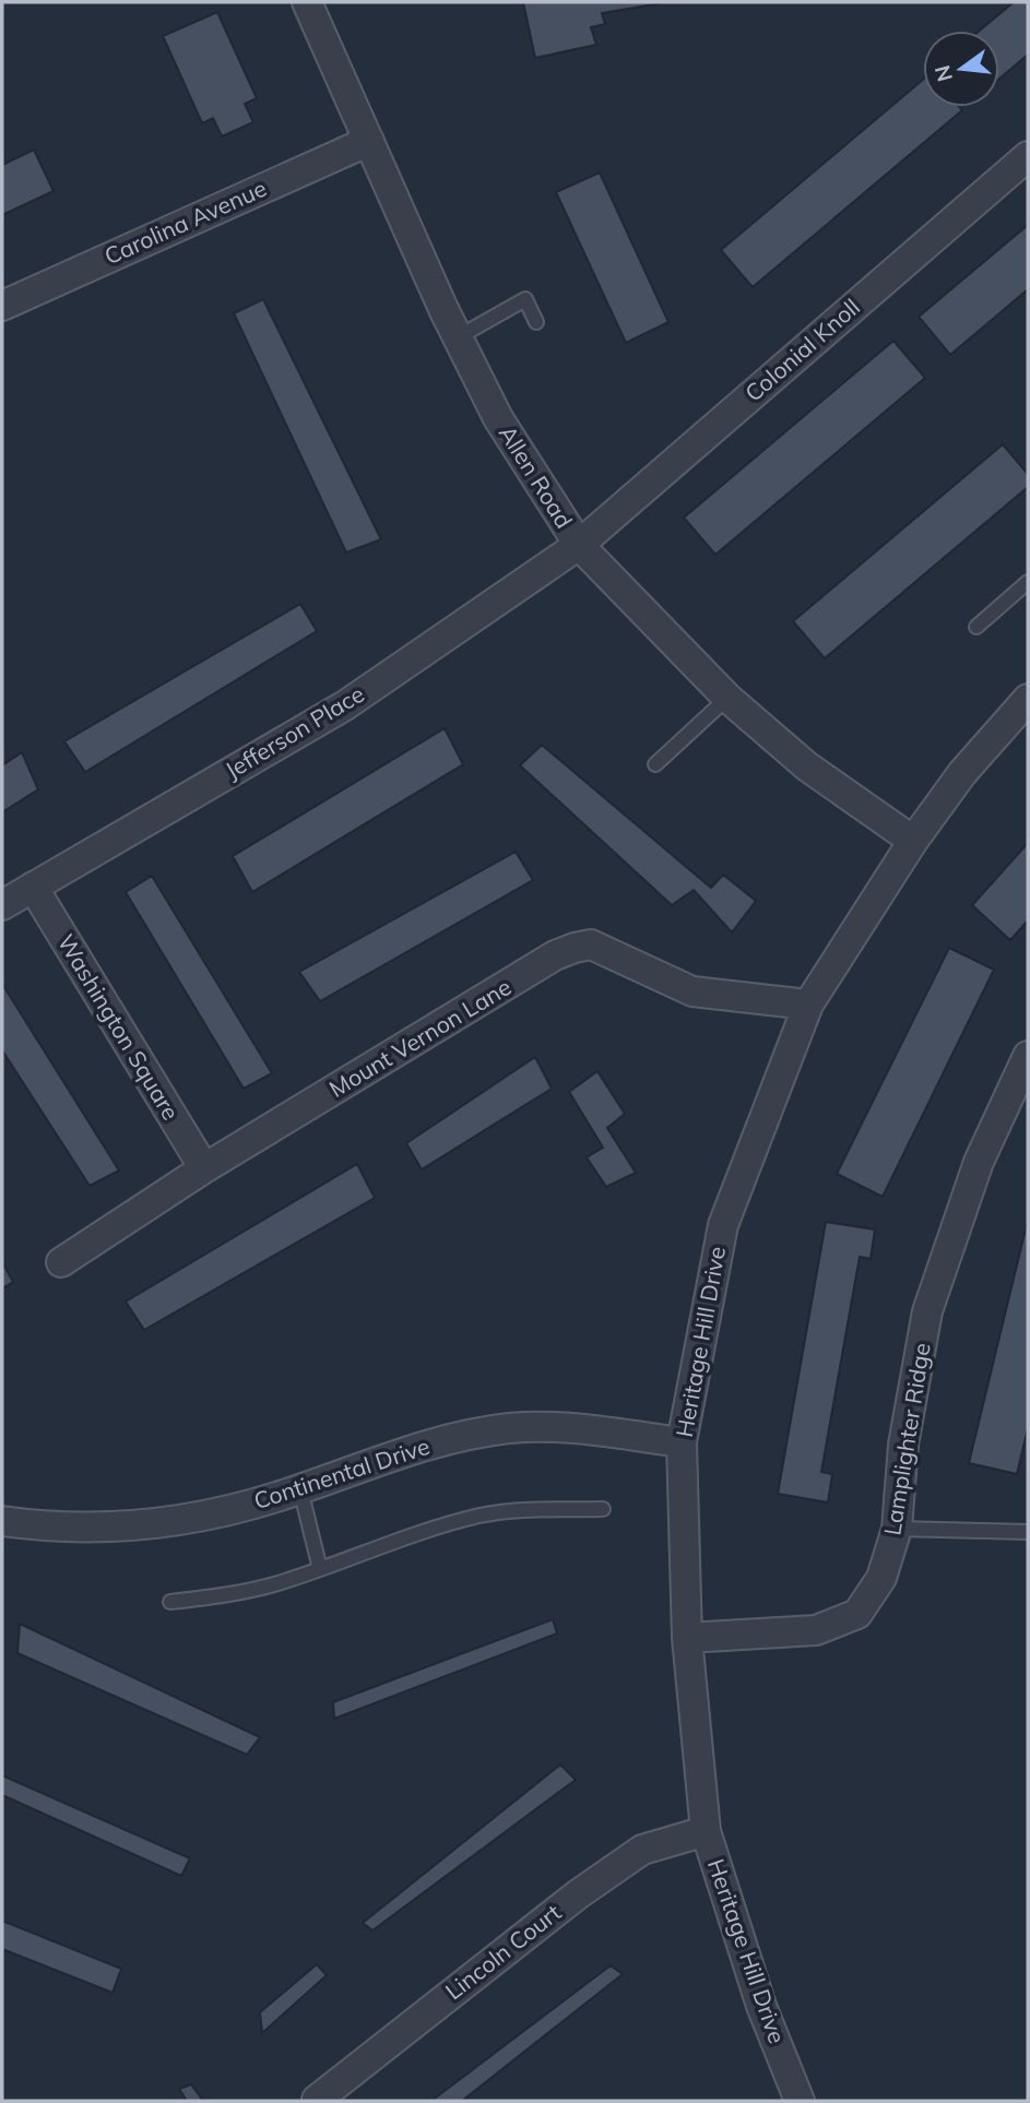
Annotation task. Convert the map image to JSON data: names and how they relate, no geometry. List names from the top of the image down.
{
  "streets": {
    "street": [
      "Carolina Avenue",
      "Colonial Knoll",
      "Allen Road",
      "Jefferson Place",
      "Washington Square",
      "Mount Vernon Lane",
      "Heritage Hill Drive",
      "Lamplighter Ridge",
      "Continental Drive",
      "Lincoln Court"
    ]
  },
  "crossings": [
    ["Carolina Avenue", "Allen Road"],
    ["Colonial Knoll", "Allen Road"],
    ["Colonial Knoll", "Jefferson Place"],
    ["Allen Road", "Jefferson Place"],
    ["Allen Road", "Heritage Hill Drive"],
    ["Jefferson Place", "Washington Square"],
    ["Washington Square", "Mount Vernon Lane"],
    ["Mount Vernon Lane", "Heritage Hill Drive"],
    ["Heritage Hill Drive", "Lamplighter Ridge"],
    ["Heritage Hill Drive", "Continental Drive"],
    ["Heritage Hill Drive", "Lincoln Court"]
  ],
  "north": "left"
}
